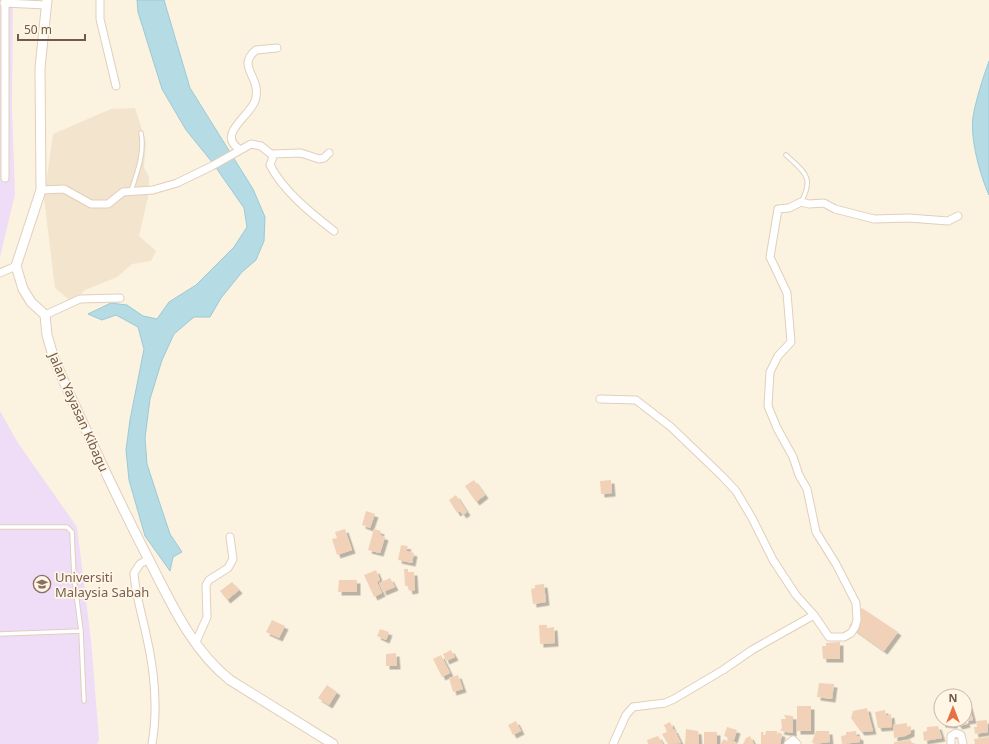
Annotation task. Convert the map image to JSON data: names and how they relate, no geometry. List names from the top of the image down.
{
  "streets": {
    "street": ["Jalan Yayasan Kibagu"]
  },
  "places": {
    "school or university": ["Universiti Malaysia Sabah"]
  },
  "scale_bar": "50 m",
  "north": "top"
}
